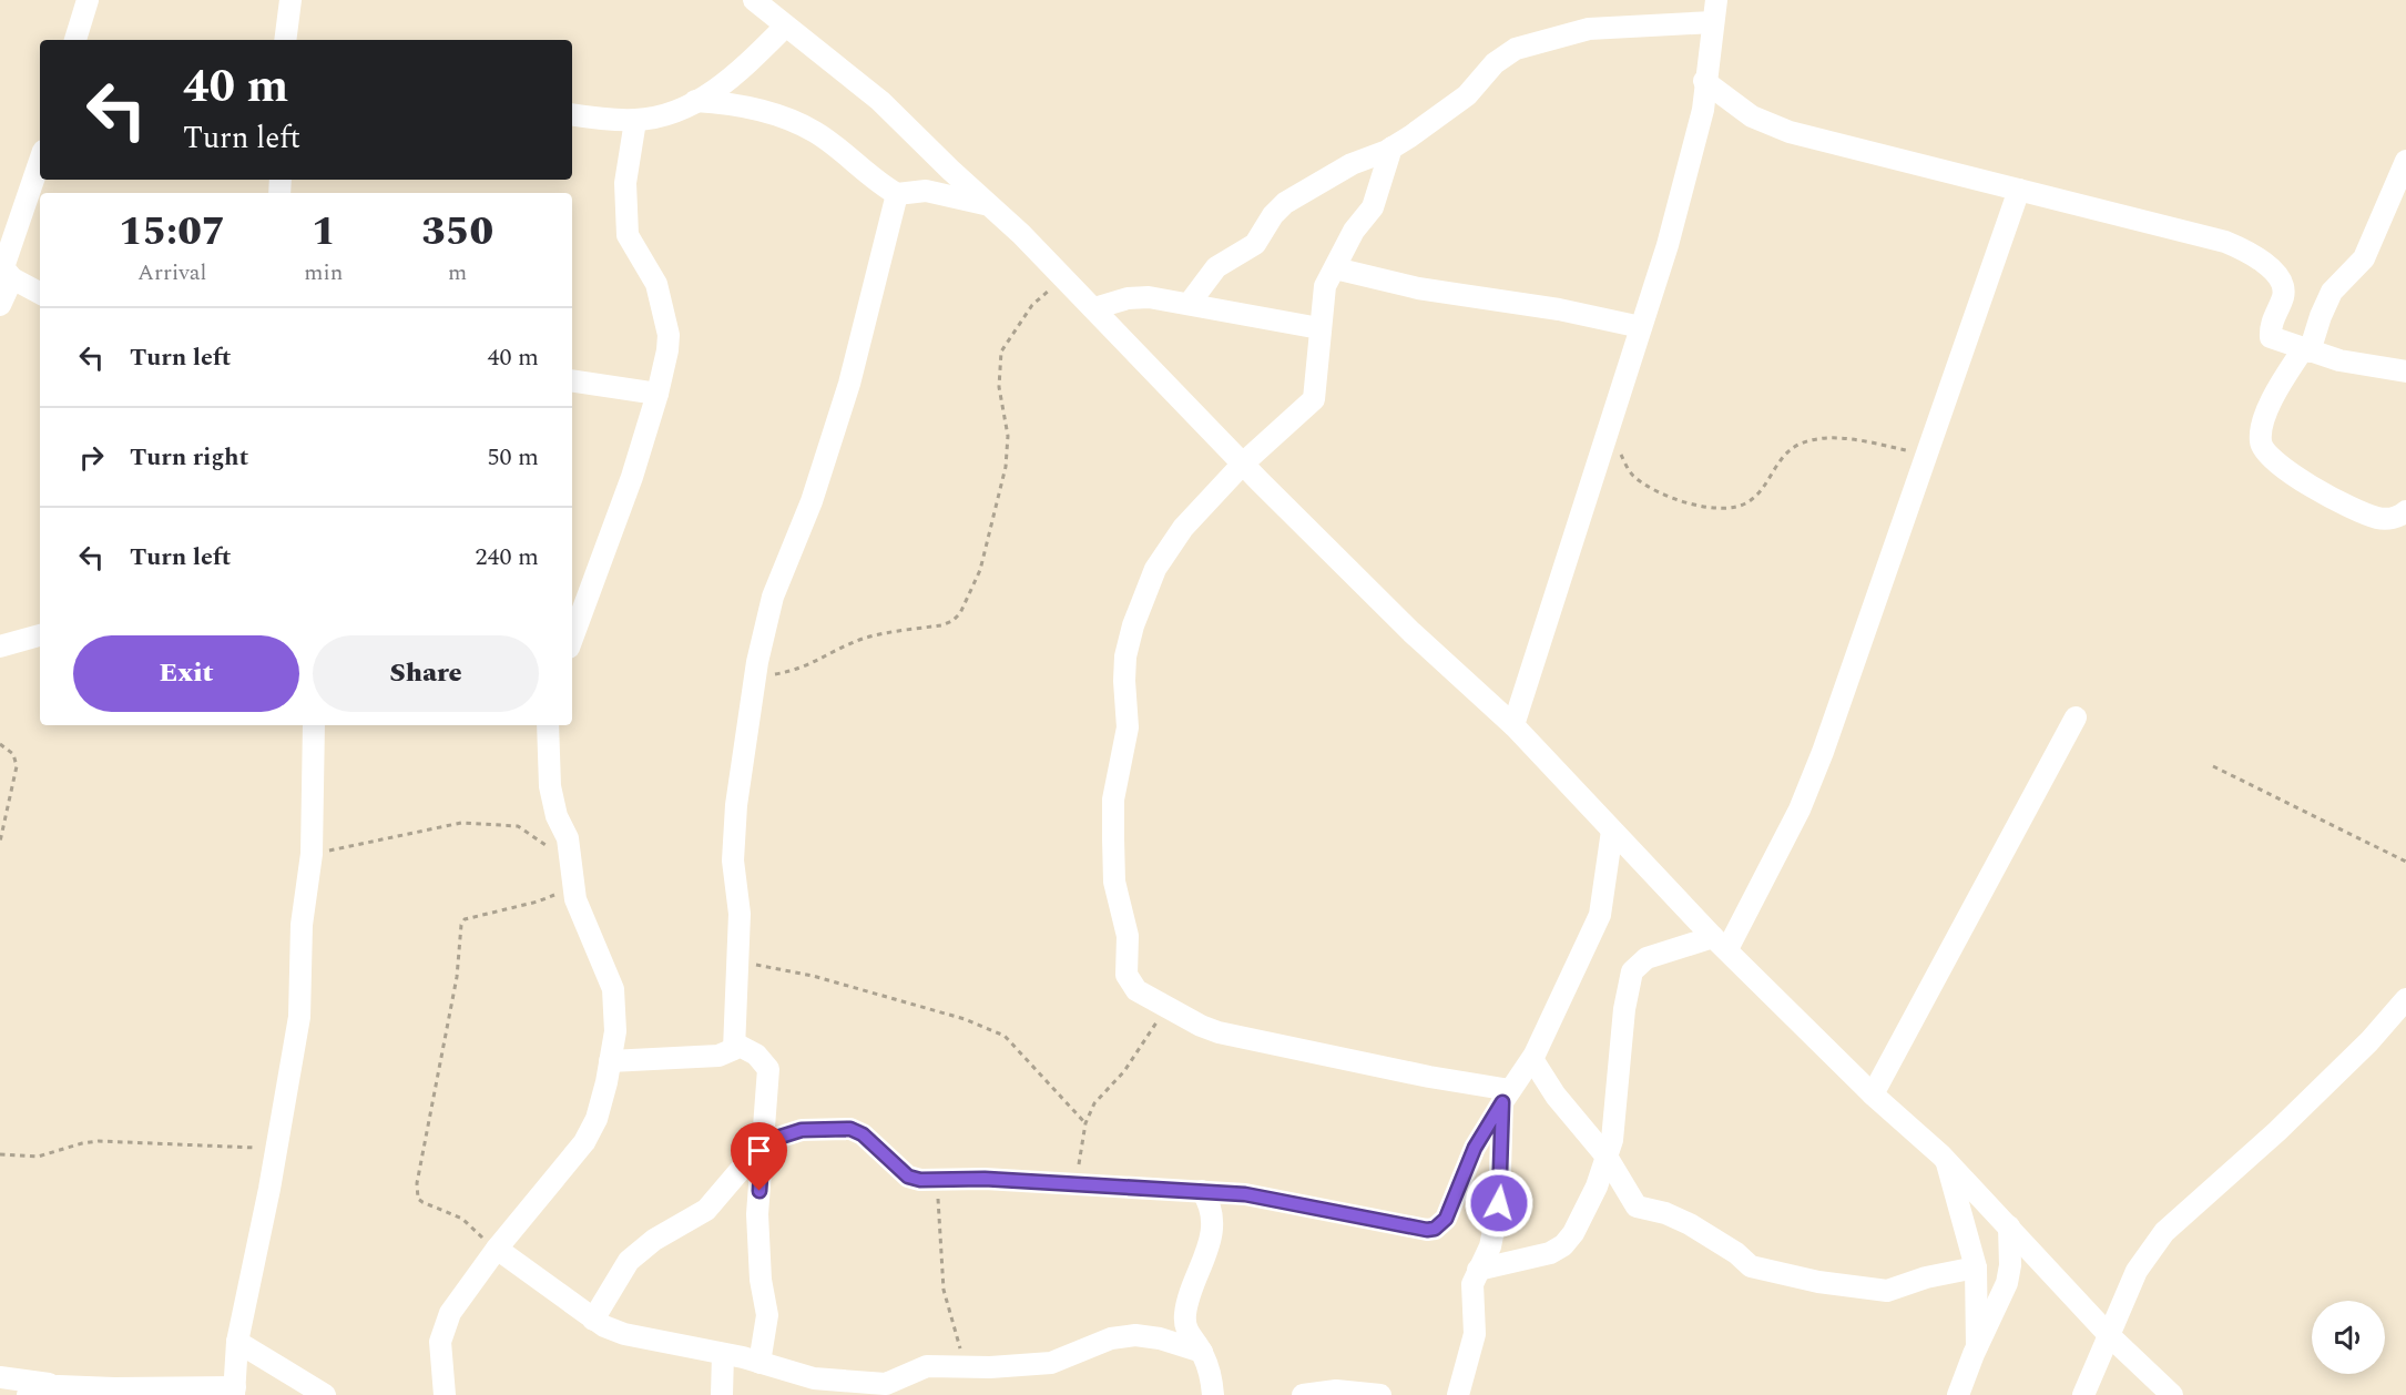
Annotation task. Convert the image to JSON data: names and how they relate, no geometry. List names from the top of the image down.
{
  "page": {
    "turn": ["40 m", "Turn left"],
    "eta": [
      "15:07",
      "Arrival",
      "1",
      "min",
      "350",
      "m"
    ],
    "list": [
      {
        "name": "Turn left",
        "value": "40 m"
      },
      {
        "name": "Turn right",
        "value": "50 m"
      },
      {
        "name": "Turn left",
        "value": "240 m"
      }
    ],
    "buttons": ["Exit", "Share"]
  }
}
